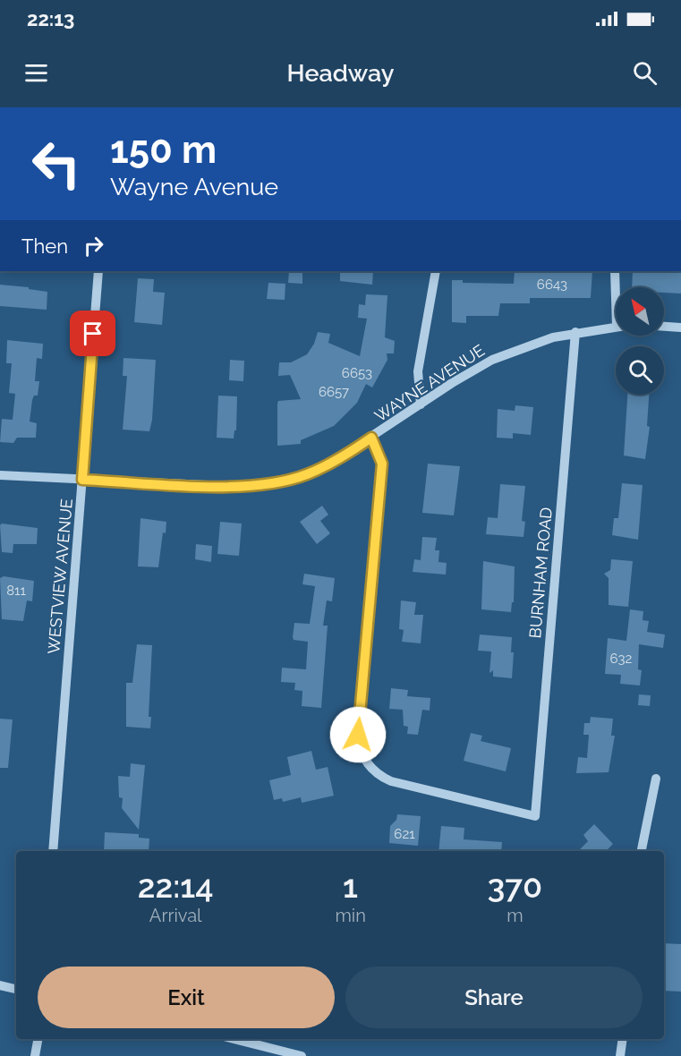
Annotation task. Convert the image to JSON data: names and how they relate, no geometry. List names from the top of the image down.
{
  "streets": {
    "street": ["WAYNE AVENUE", "BURNHAM ROAD", "WESTVIEW AVENUE"]
  },
  "crossings": [
    ["WAYNE AVENUE", "BURNHAM ROAD"],
    ["WAYNE AVENUE", "WESTVIEW AVENUE"]
  ],
  "house_numbers": [
    "6643",
    "6653",
    "6657",
    "811",
    "632",
    "621"
  ],
  "north": "top left",
  "page": {
    "status": "22:13",
    "header": "Headway",
    "turn": ["150 m", "Wayne Avenue"],
    "then": "Then",
    "eta": [
      "22:14",
      "Arrival",
      "1",
      "min",
      "370",
      "m"
    ],
    "buttons": ["Exit", "Share"]
  }
}
